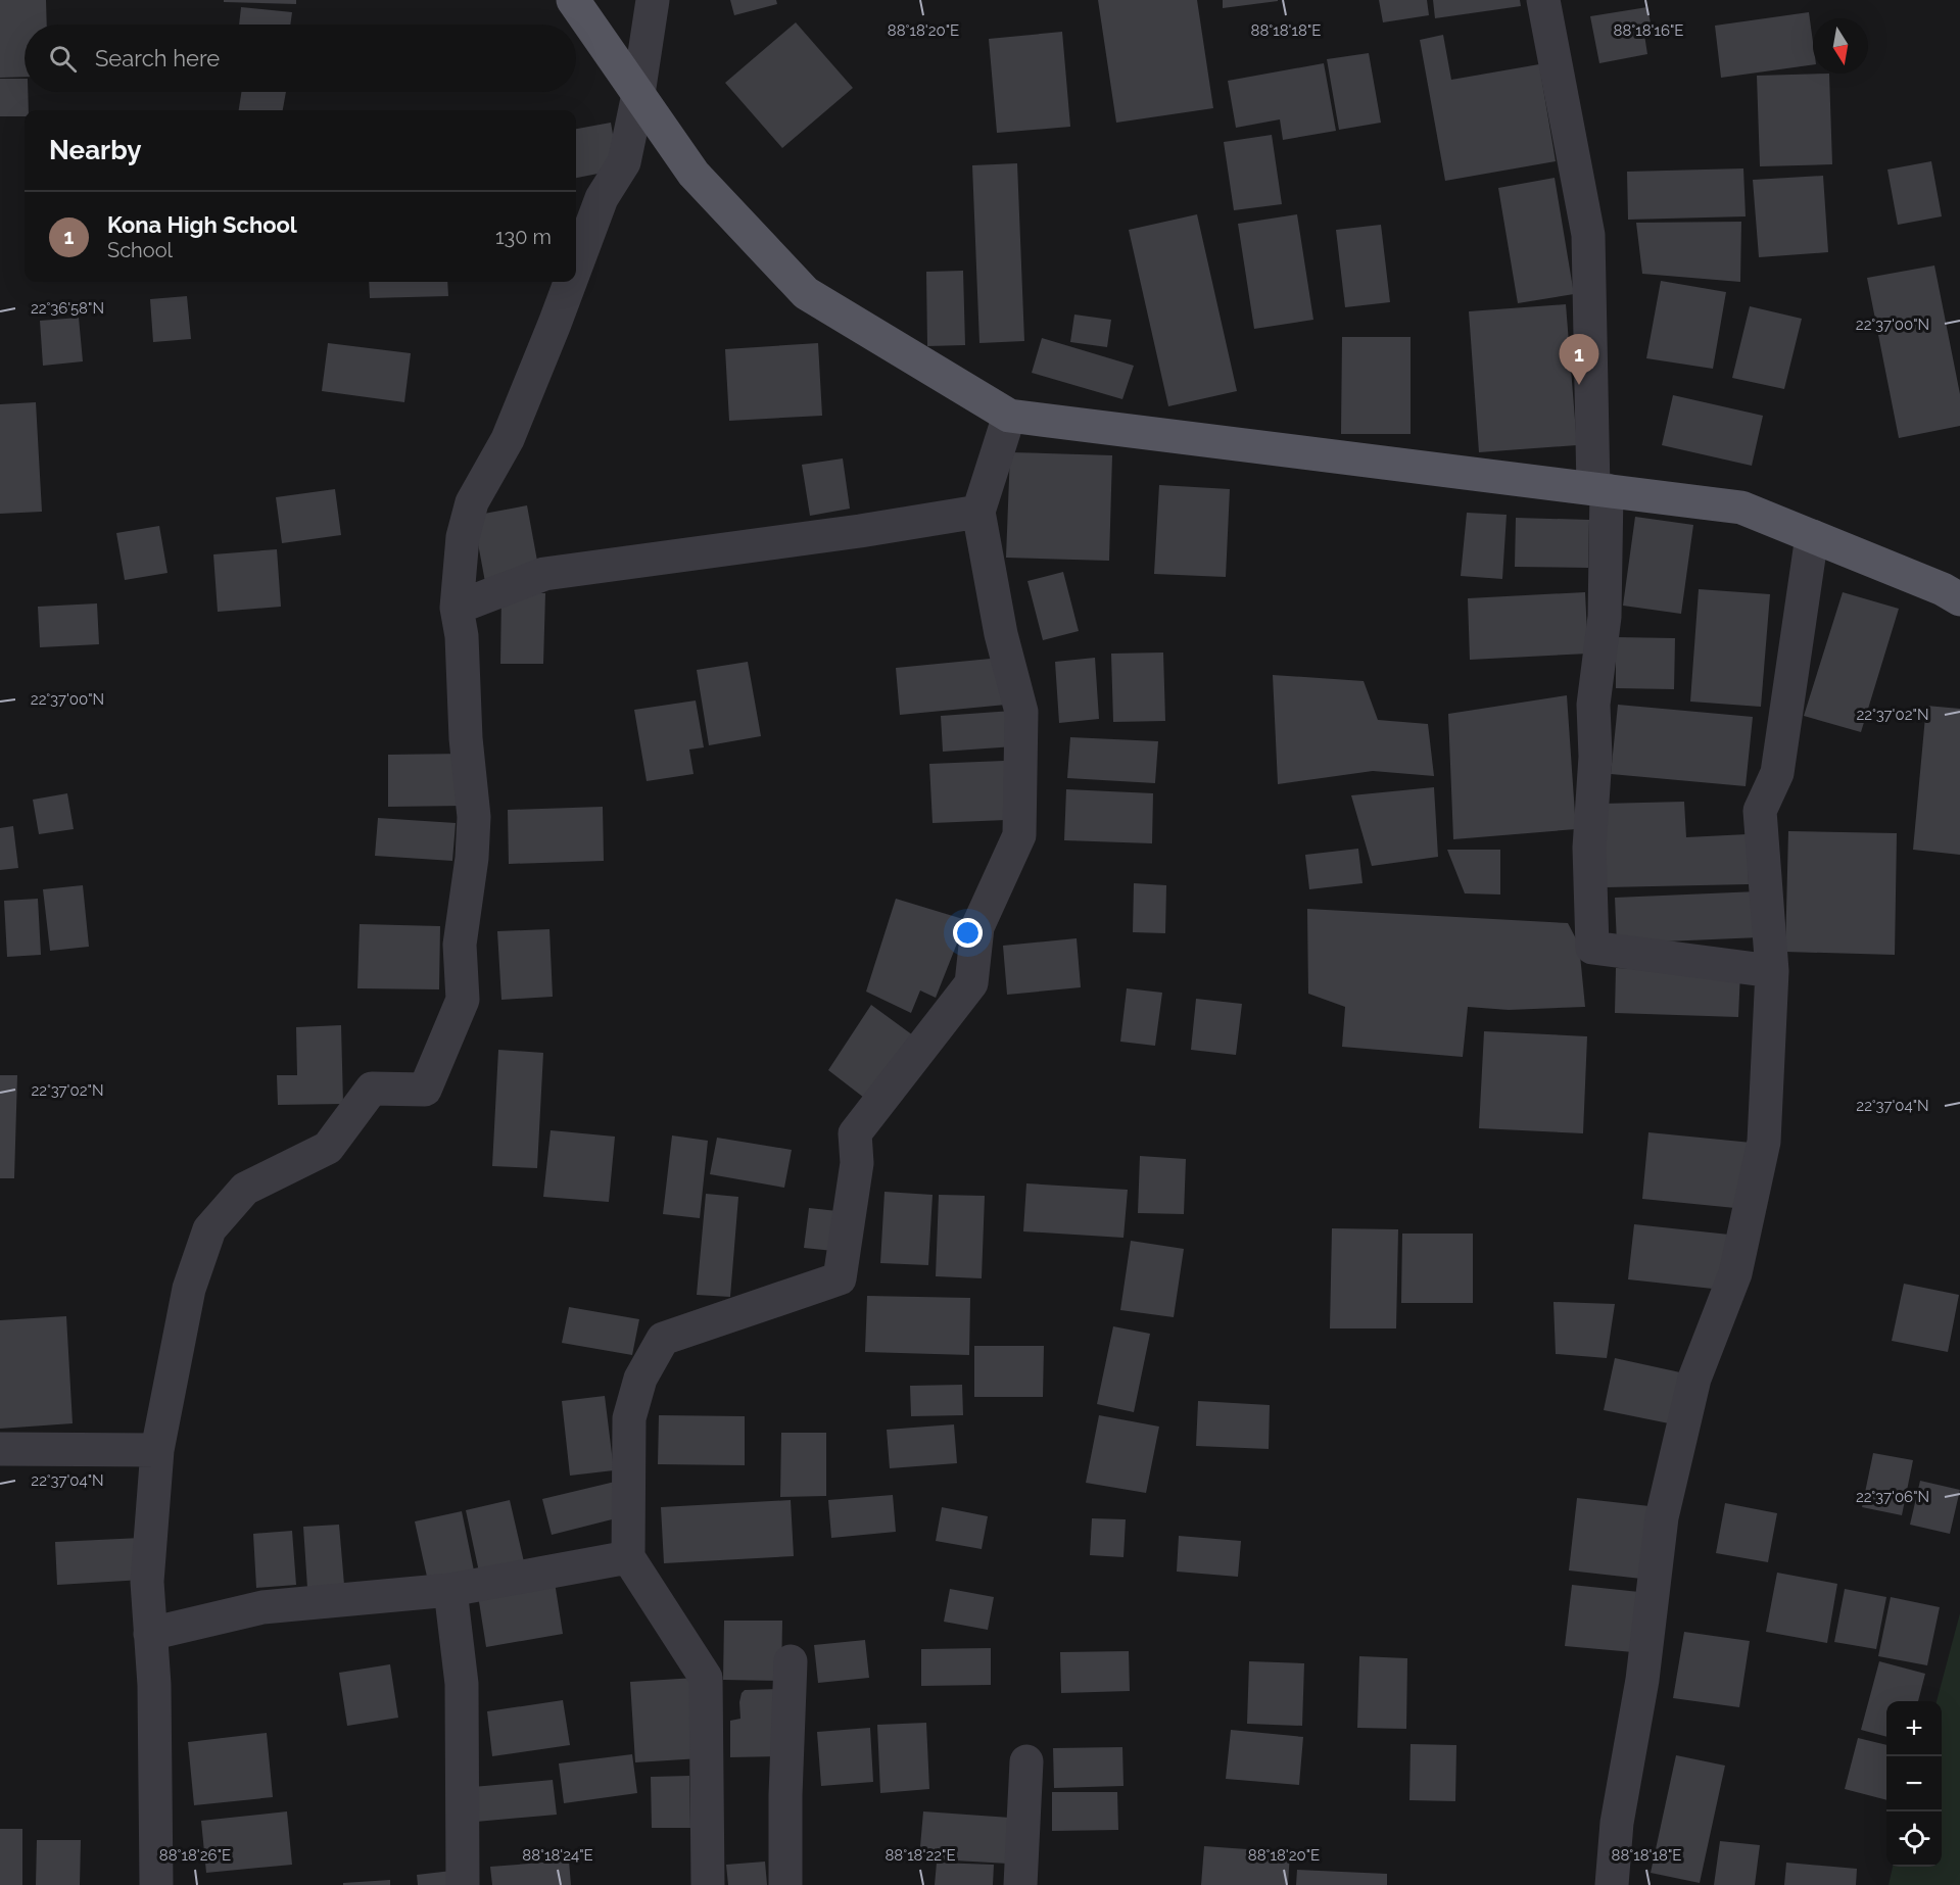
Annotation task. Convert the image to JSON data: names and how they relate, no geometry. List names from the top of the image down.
{
  "north": "bottom",
  "page": {
    "search": "Search here",
    "heading": "Nearby",
    "list": [
      {
        "mark": "1",
        "name": "Kona High School",
        "note": "School",
        "value": "130 m"
      }
    ],
    "pins": "1",
    "map_buttons": ["+", "−"]
  },
  "coordinates": [
    "88°18'20\"E",
    "88°18'18\"E",
    "88°18'16\"E",
    "22°36'58\"N",
    "22°37'00\"N",
    "22°37'02\"N",
    "22°37'04\"N",
    "22°37'06\"N",
    "88°18'26\"E",
    "88°18'24\"E",
    "88°18'22\"E"
  ]
}
